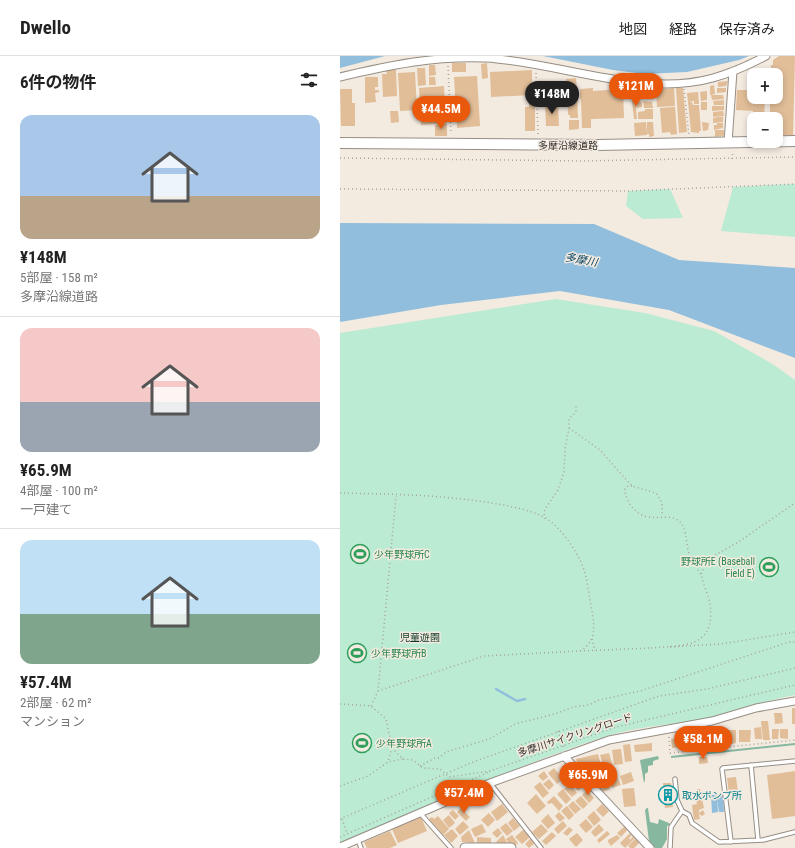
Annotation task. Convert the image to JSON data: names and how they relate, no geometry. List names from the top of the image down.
{
  "streets": {
    "main road": ["多摩沿線道路"],
    "path": ["多摩川サイクリングロード"]
  },
  "water": ["多摩川"],
  "parks": ["児童遊園"],
  "places": {
    "sports": [
      "少年野球所C",
      "野球所E (Baseball Field E)",
      "少年野球所B",
      "少年野球所A"
    ],
    "building": ["取水ポンプ所"]
  },
  "page": {
    "header": "Dwello",
    "nav": ["地図", "経路", "保存済み"],
    "heading": "6件の物件",
    "map_buttons": ["+", "−"],
    "price": [
      "¥121M",
      "¥148M",
      "¥44.5M",
      "¥58.1M",
      "¥65.9M",
      "¥57.4M"
    ],
    "list": [
      {
        "name": "¥148M",
        "note": "5部屋 · 158 m² · 多摩沿線道路"
      },
      {
        "name": "¥65.9M",
        "note": "4部屋 · 100 m² · 一戸建て"
      },
      {
        "name": "¥57.4M",
        "note": "2部屋 · 62 m² · マンション"
      }
    ]
  }
}
